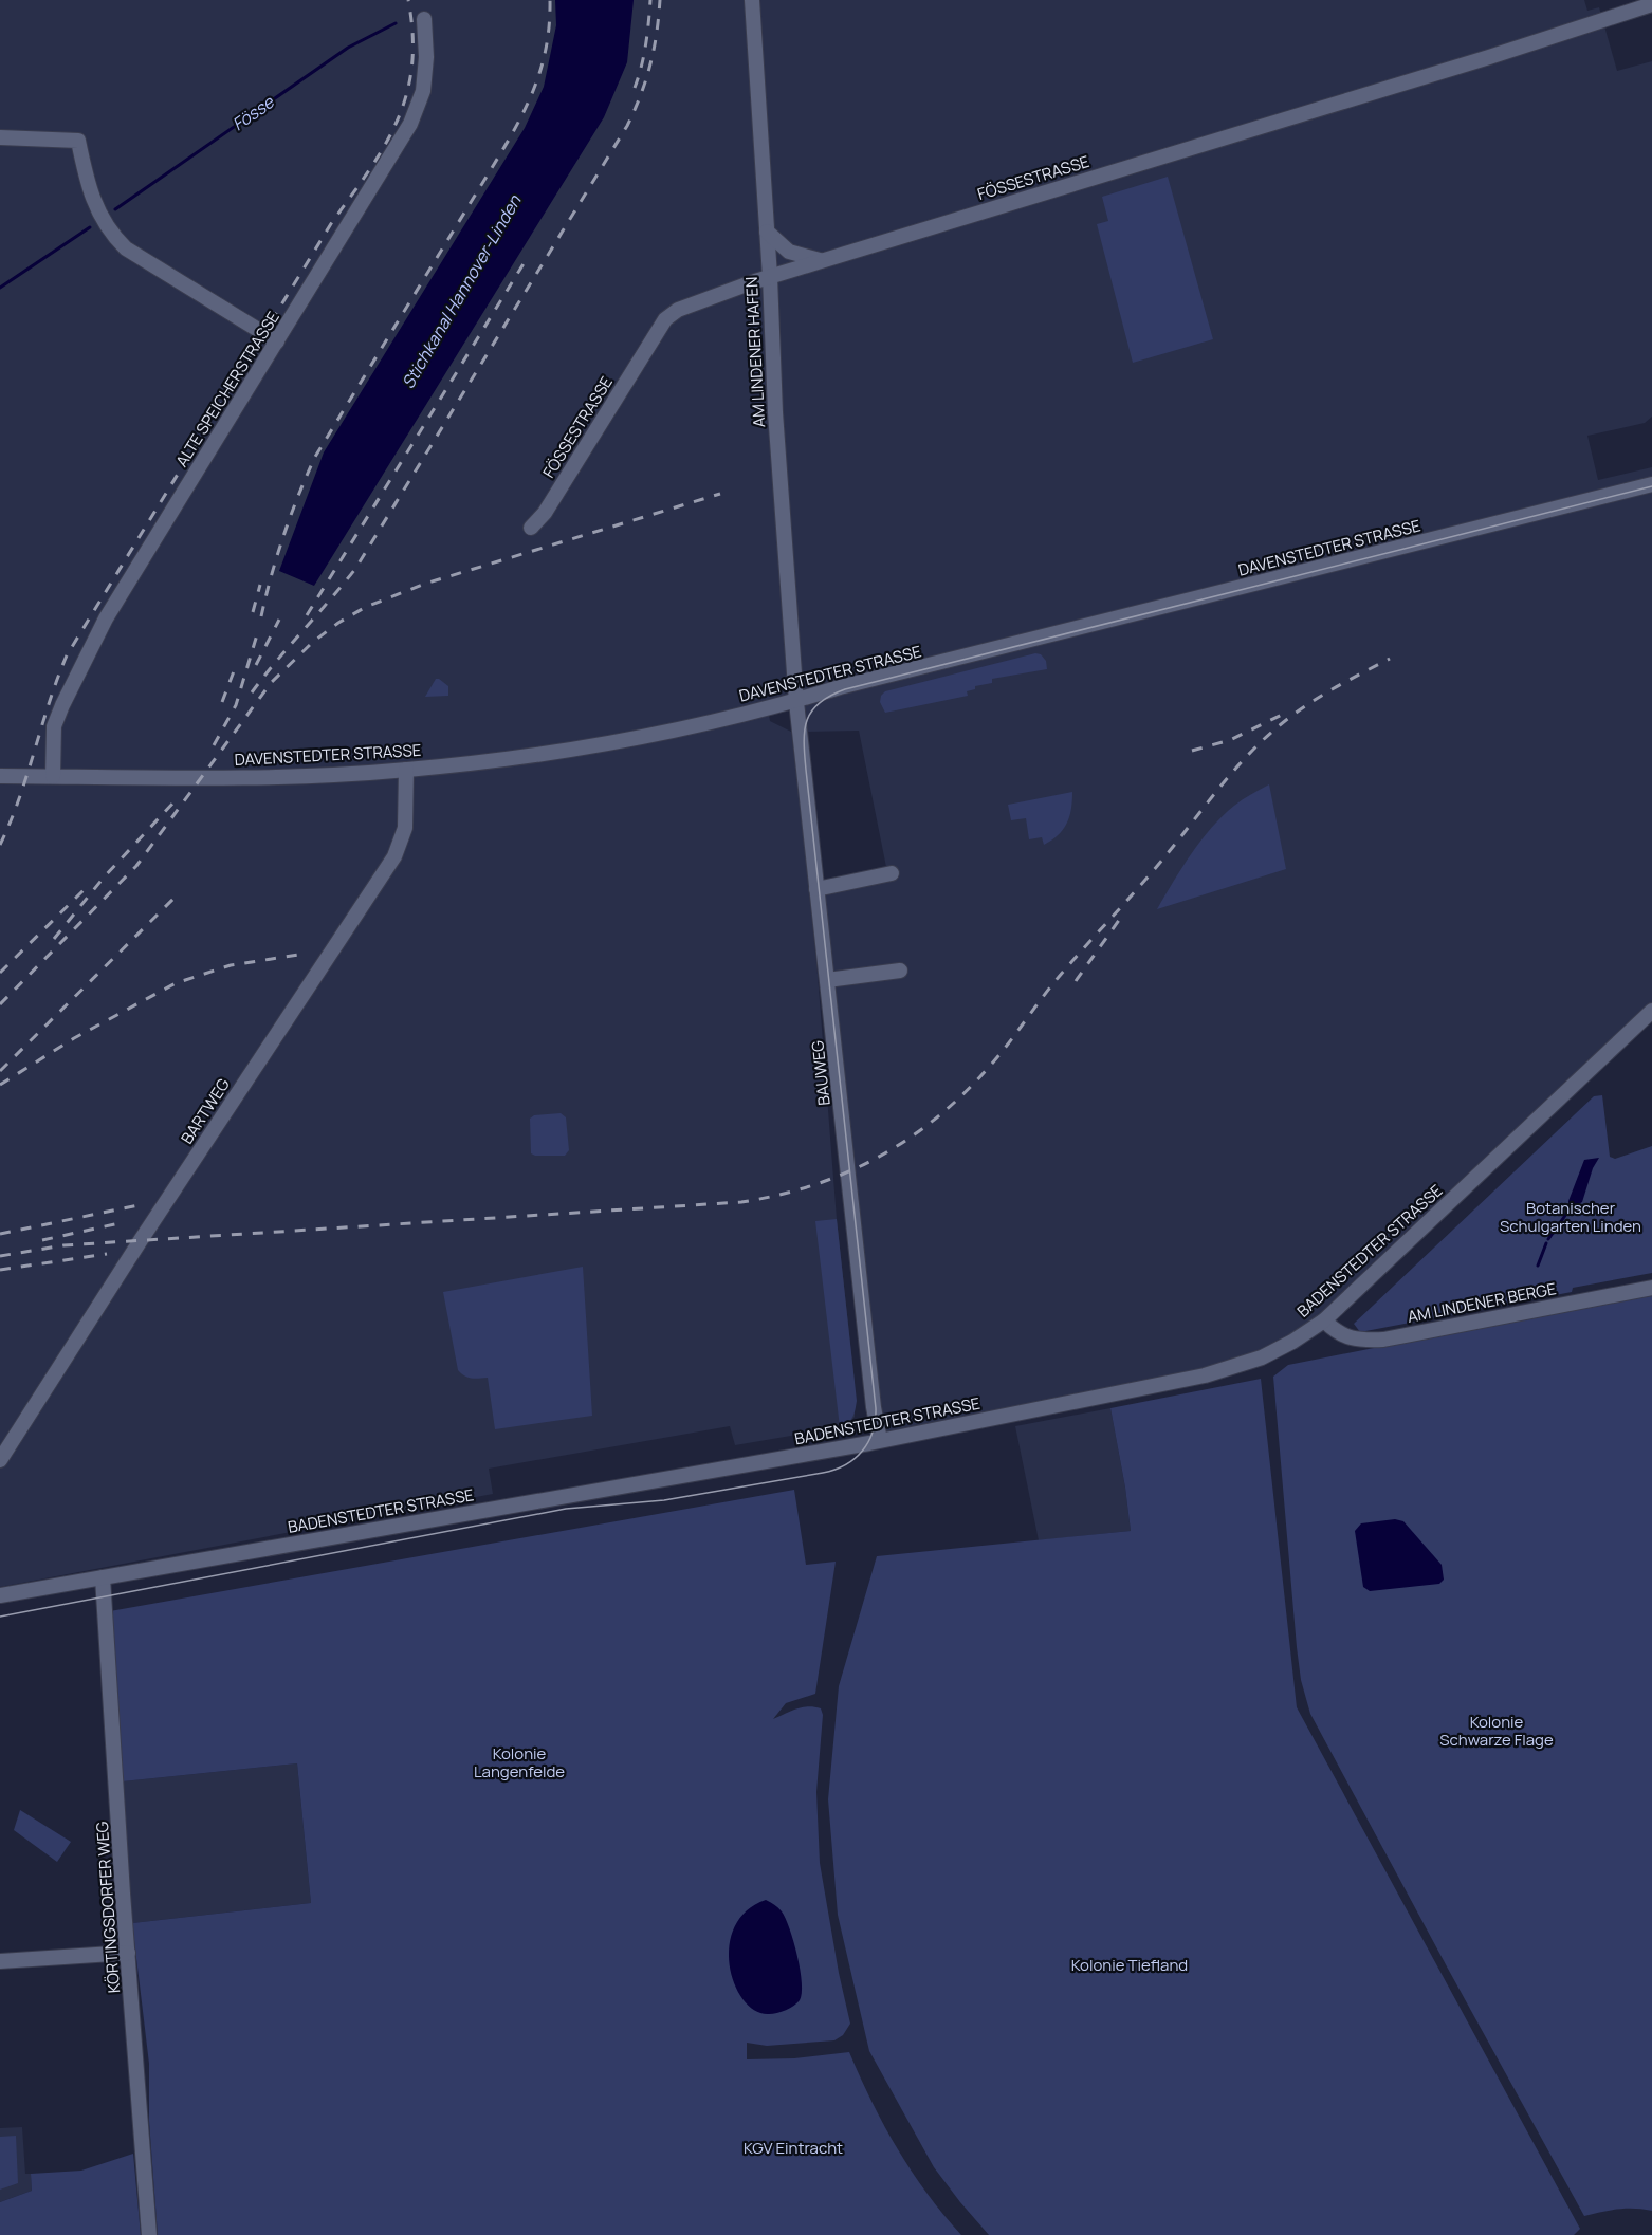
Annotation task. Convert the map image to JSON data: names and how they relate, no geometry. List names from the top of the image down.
{
  "streets": {
    "street": [
      "FÖSSESTRASSE",
      "AM LINDENER HAFEN",
      "ALTE SPEICHERSTRASSE",
      "DAVENSTEDTER STRASSE",
      "BAUWEG",
      "BARTWEG",
      "BADENSTEDTER STRASSE",
      "AM LINDENER BERGE",
      "KÖRTINGSDORFER WEG"
    ]
  },
  "crossings": [
    ["FÖSSESTRASSE", "AM LINDENER HAFEN"],
    ["AM LINDENER HAFEN", "DAVENSTEDTER STRASSE"],
    ["AM LINDENER HAFEN", "BAUWEG"],
    ["ALTE SPEICHERSTRASSE", "DAVENSTEDTER STRASSE"],
    ["DAVENSTEDTER STRASSE", "BAUWEG"],
    ["DAVENSTEDTER STRASSE", "BARTWEG"],
    ["BAUWEG", "BADENSTEDTER STRASSE"],
    ["BADENSTEDTER STRASSE", "AM LINDENER BERGE"],
    ["BADENSTEDTER STRASSE", "KÖRTINGSDORFER WEG"]
  ],
  "water": ["Fösse", "Stichkanal Hannover-Linden"],
  "parks": [
    "Botanischer Schulgarten Linden",
    "Kolonie Schwarze Flage",
    "Kolonie Langenfelde",
    "Kolonie Tiefland",
    "KGV Eintracht"
  ]
}
